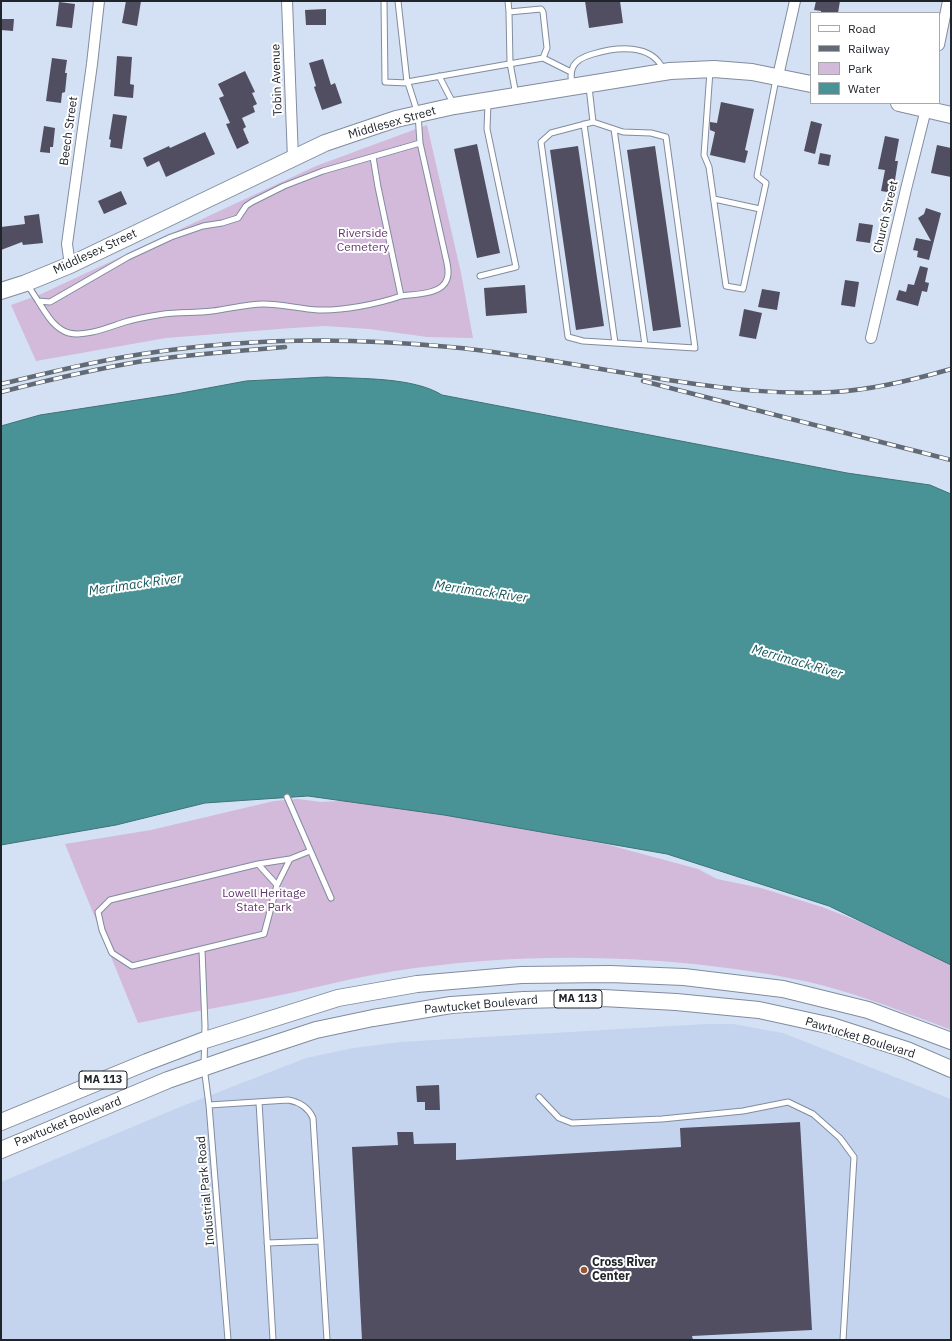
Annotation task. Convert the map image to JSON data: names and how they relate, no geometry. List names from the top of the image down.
{
  "streets": {
    "main road": ["Middlesex Street", "MA 113", "Pawtucket Boulevard"],
    "street": ["Tobin Avenue", "Beech Street", "Church Street"],
    "lane": ["Industrial Park Road"]
  },
  "crossings": [
    ["Tobin Avenue", "Middlesex Street"],
    ["Middlesex Street", "Beech Street"],
    ["MA 113", "Industrial Park Road"],
    ["Pawtucket Boulevard", "Industrial Park Road"]
  ],
  "water": ["Merrimack River"],
  "parks": ["Riverside Cemetery", "Lowell Heritage State Park"],
  "places": ["Cross River Center"],
  "legend": [
    "Road",
    "Railway",
    "Park",
    "Water"
  ]
}
